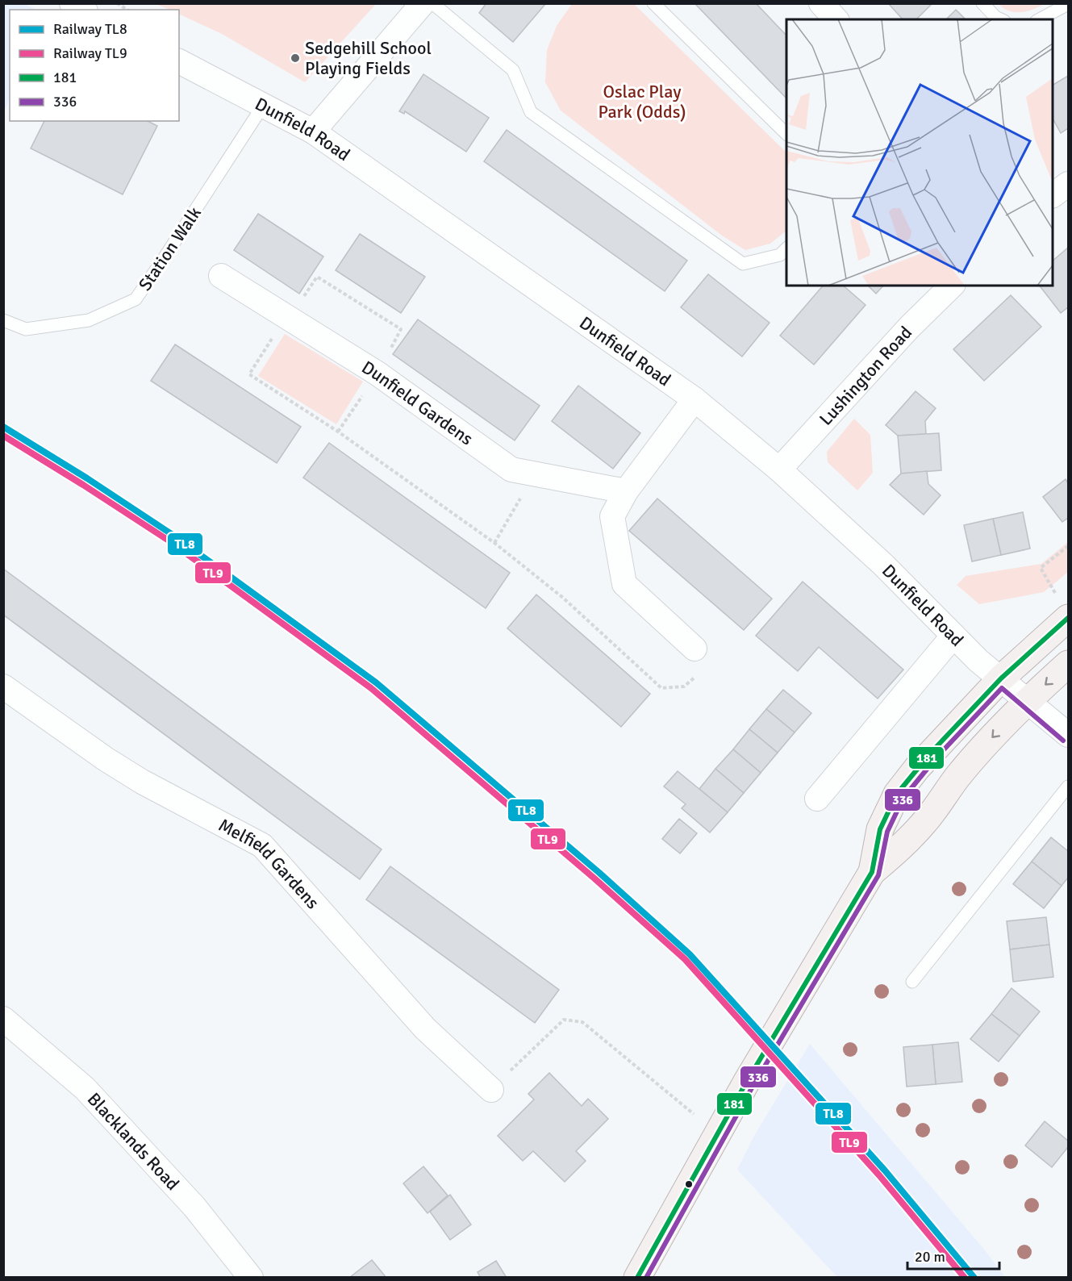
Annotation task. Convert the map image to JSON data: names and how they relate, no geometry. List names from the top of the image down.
{
  "streets": {
    "street": [
      "Dunfield Road",
      "Lushington Road",
      "Dunfield Gardens",
      "Melfield Gardens",
      "Blacklands Road"
    ],
    "lane": ["Station Walk"]
  },
  "crossings": [
    ["Dunfield Road", "Station Walk"],
    ["Dunfield Road", "Lushington Road"]
  ],
  "parks": ["Oslac Play Park (Odds)"],
  "places": ["Sedgehill School Playing Fields"],
  "lines": [
    "rail line TL8",
    "rail line TL9",
    "transit line 181",
    "transit line 336"
  ],
  "legend": [
    "Railway TL8",
    "Railway TL9",
    "181",
    "336"
  ],
  "scale_bar": "20 m"
}
